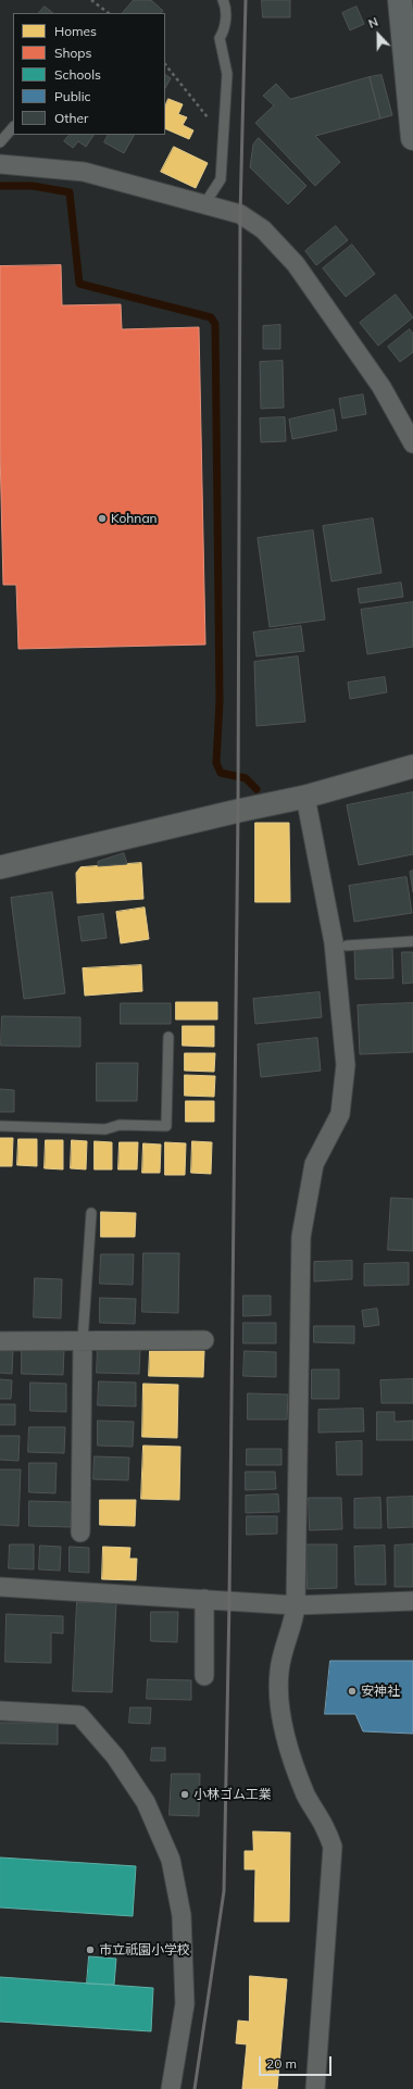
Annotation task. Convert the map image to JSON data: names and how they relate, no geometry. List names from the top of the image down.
{
  "places": [
    "Kohnan",
    "安神社",
    "小林ゴム工業",
    "市立祇園小学校"
  ],
  "legend": [
    "Homes",
    "Shops",
    "Schools",
    "Public",
    "Other"
  ],
  "scale_bar": "20 m",
  "north": "top"
}
